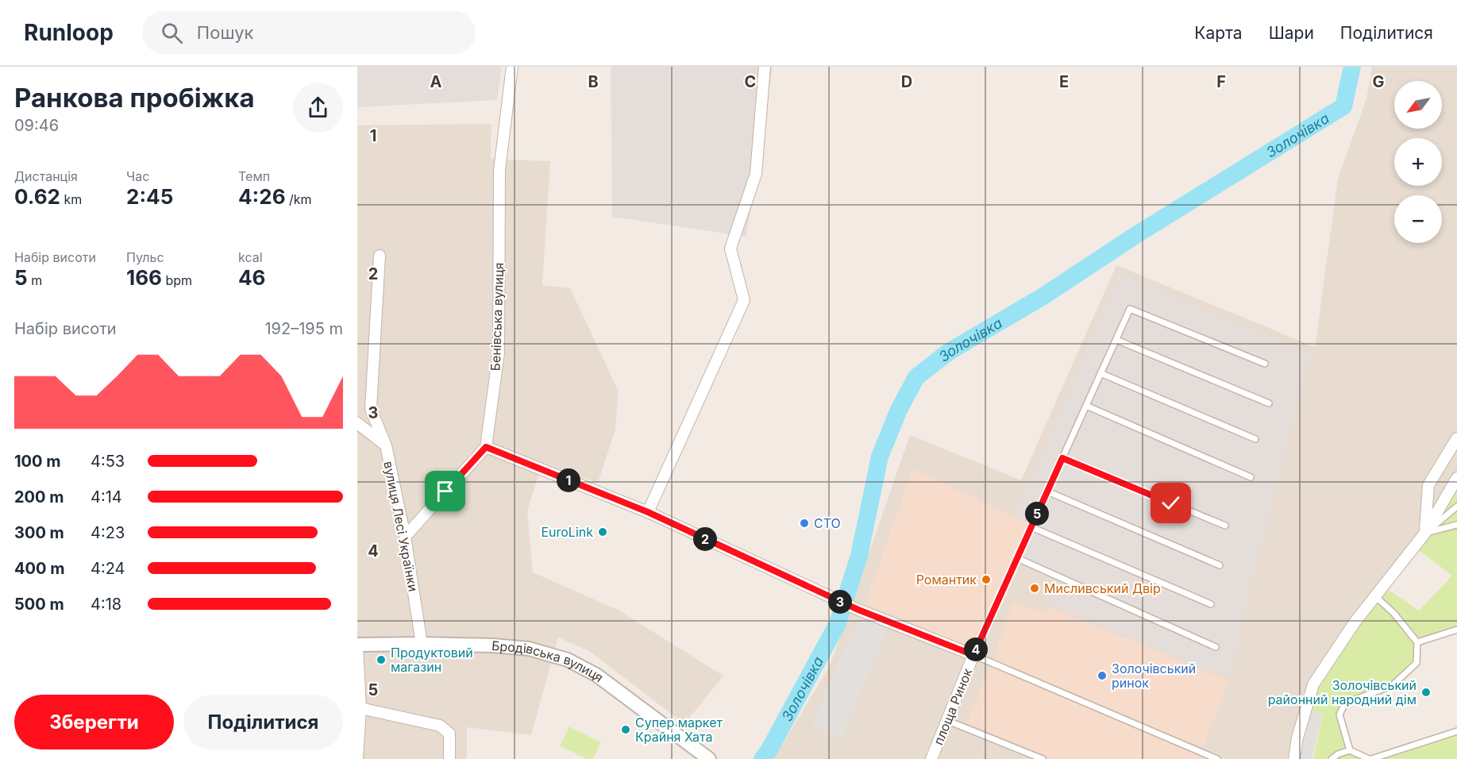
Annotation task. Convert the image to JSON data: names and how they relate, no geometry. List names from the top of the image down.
{
  "streets": {
    "street": [
      "Бенівська вулиця",
      "вулиця Лесі Українки",
      "Бродівська вулиця",
      "площа Ринок"
    ]
  },
  "crossings": [
    ["вулиця Лесі Українки", "Бродівська вулиця"]
  ],
  "water": ["Золочівка"],
  "places": [
    "СТО",
    "EuroLink",
    "Романтик",
    "Мисливський Двір",
    "Продуктовий магазин",
    "Золочівський ринок",
    "Золочівський районний народний дім",
    "Супер маркет Крайня Хата"
  ],
  "north": "bottom left",
  "page": {
    "header": "Runloop",
    "search": "Пошук",
    "nav": ["Карта", "Шари", "Поділитися"],
    "heading": ["Ранкова пробіжка", "09:46"],
    "map_buttons": ["+", "−"],
    "stats": [
      ["Дистанція", "0.62 km"],
      ["Час", "2:45"],
      ["Темп", "4:26 /km"],
      ["Набір висоти", "5 m"],
      ["Пульс", "166 bpm"],
      ["kcal", "46"]
    ],
    "chart": ["Набір висоти", "192–195 m"],
    "list": [
      {
        "name": "100 m",
        "note": "4:53"
      },
      {
        "name": "200 m",
        "note": "4:14"
      },
      {
        "name": "300 m",
        "note": "4:23"
      },
      {
        "name": "400 m",
        "note": "4:24"
      },
      {
        "name": "500 m",
        "note": "4:18"
      }
    ],
    "pins": [
      "1",
      "5",
      "2",
      "3",
      "4"
    ],
    "buttons": ["Зберегти", "Поділитися"]
  },
  "grid": {
    "columns": [
      "A",
      "B",
      "C",
      "D",
      "E",
      "F",
      "G"
    ],
    "rows": [
      "1",
      "2",
      "3",
      "4",
      "5"
    ]
  }
}
